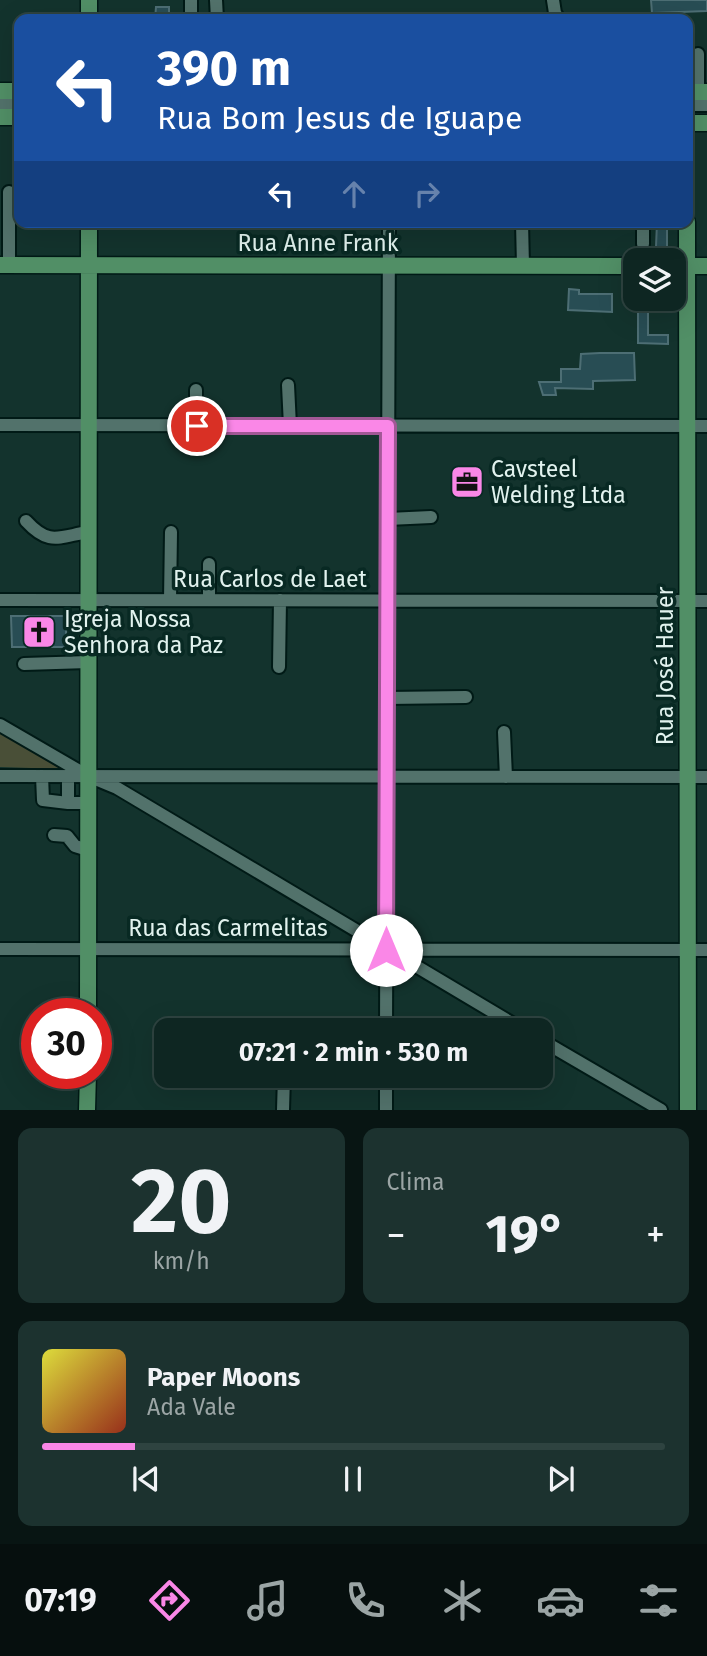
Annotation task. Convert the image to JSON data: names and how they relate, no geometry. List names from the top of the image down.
{
  "streets": {
    "main road": ["Rua Anne Frank", "Rua José Hauer"],
    "street": ["Rua Carlos de Laet", "Rua das Carmelitas"]
  },
  "crossings": [
    ["Rua Carlos de Laet", "Rua José Hauer"],
    ["Rua José Hauer", "Rua das Carmelitas"]
  ],
  "places": {
    "office": ["Cavsteel Welding Ltda"],
    "church": ["Igreja Nossa Senhora da Paz"]
  },
  "page": {
    "turn": ["390 m", "Rua Bom Jesus de Iguape"],
    "limit": "30",
    "trip": "07:21 · 2 min · 530 m",
    "tile": [
      ["20", "km/h"],
      "Clima"
    ],
    "heat": ["−", "19°", "+"],
    "song": ["Paper Moons", "Ada Vale"],
    "tabs": "07:19"
  }
}
